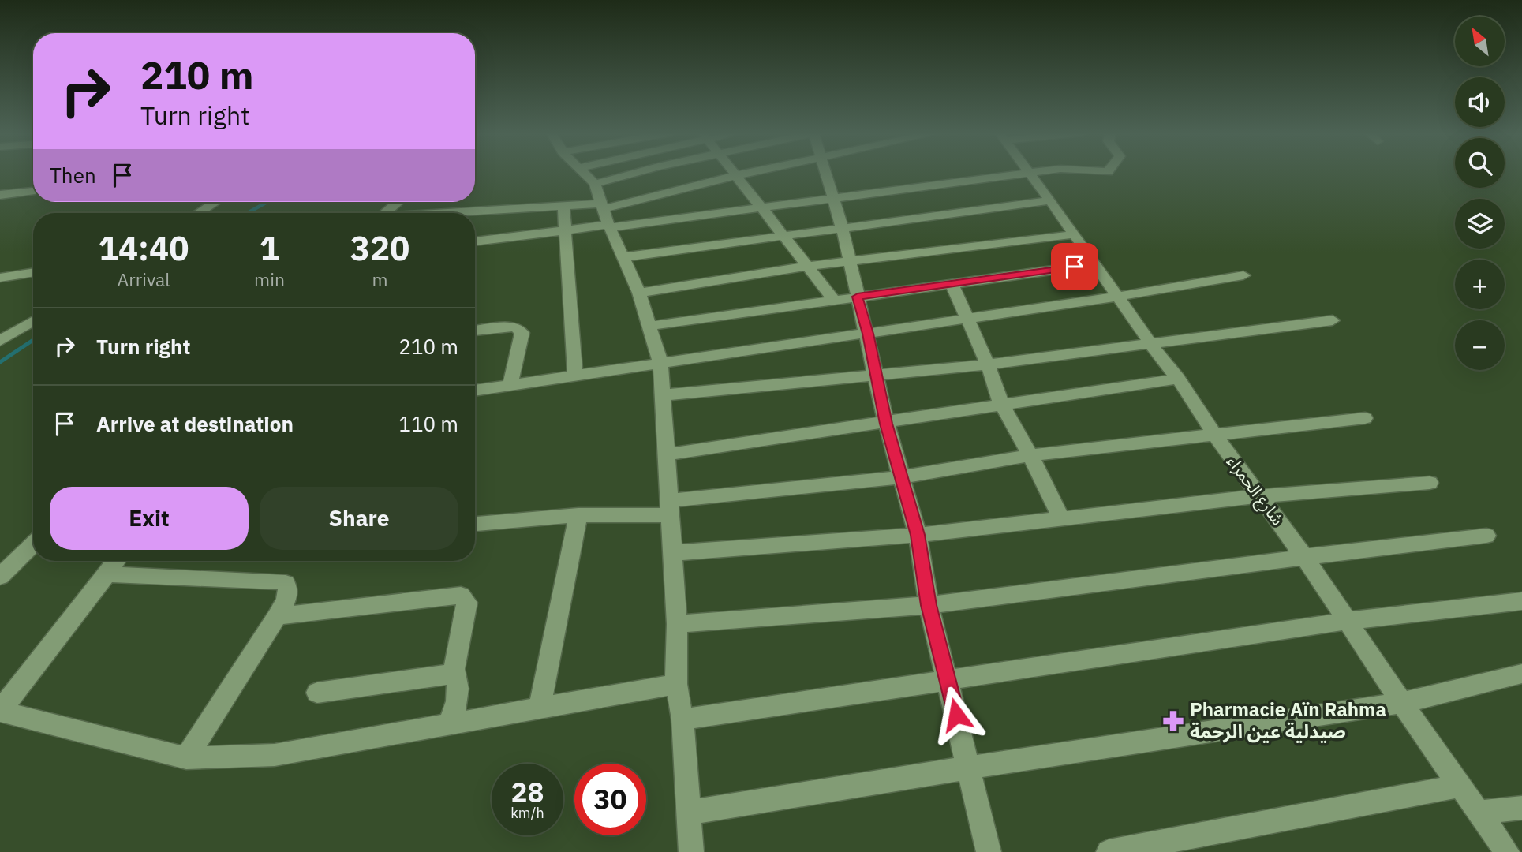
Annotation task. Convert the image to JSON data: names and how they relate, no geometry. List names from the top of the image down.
{
  "streets": {
    "street": ["شارع الحمراء"]
  },
  "places": {
    "pharmacy": ["Pharmacie Aïn Rahma صيدلية عين الرحمة"]
  },
  "north": "top left",
  "page": {
    "map_buttons": ["+", "−"],
    "turn": ["210 m", "Turn right"],
    "then": "Then",
    "eta": [
      "14:40",
      "Arrival",
      "1",
      "min",
      "320",
      "m"
    ],
    "list": [
      {
        "name": "Turn right",
        "value": "210 m"
      },
      {
        "name": "Arrive at destination",
        "value": "110 m"
      }
    ],
    "buttons": ["Exit", "Share"],
    "speed": "28 km/h",
    "limit": "30"
  }
}
